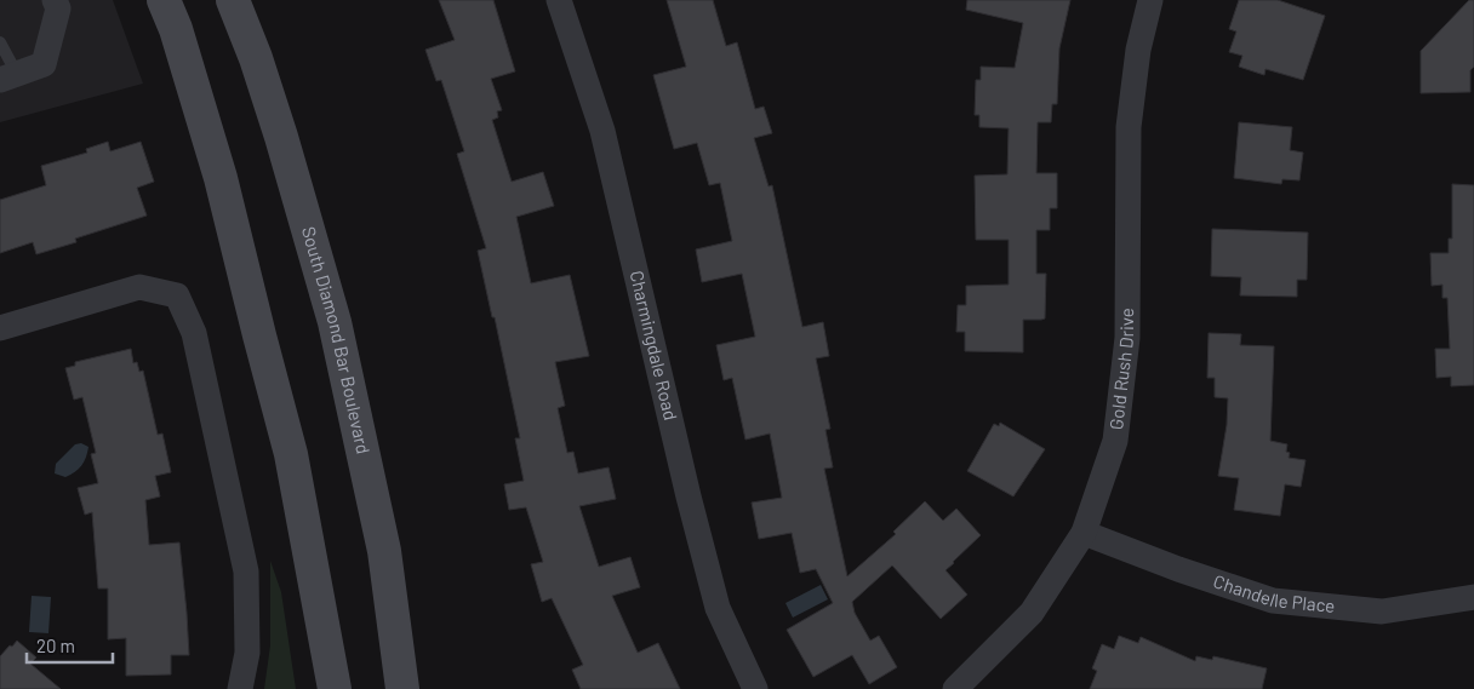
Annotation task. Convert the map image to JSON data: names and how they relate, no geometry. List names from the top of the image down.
{
  "streets": {
    "main road": ["South Diamond Bar Boulevard"],
    "street": ["Charmingdale Road", "Gold Rush Drive", "Chandelle Place"]
  },
  "crossings": [
    ["Gold Rush Drive", "Chandelle Place"]
  ],
  "scale_bar": "20 m"
}
